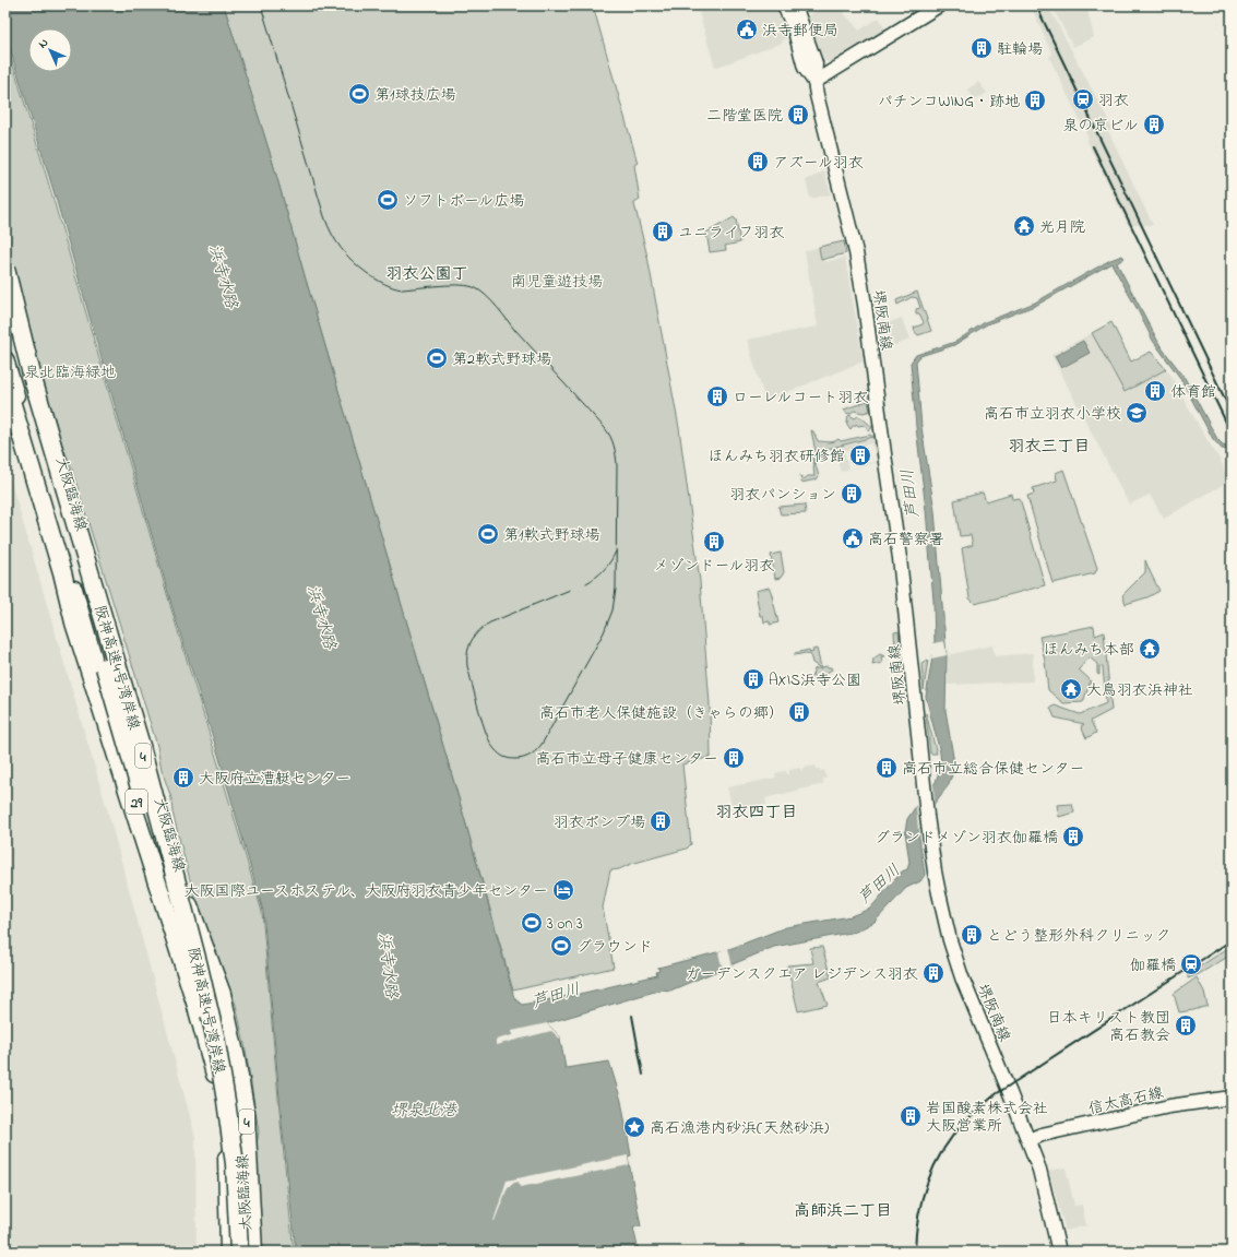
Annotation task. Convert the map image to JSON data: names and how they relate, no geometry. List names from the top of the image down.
{
  "streets": {
    "highway": ["阪神高速4号湾岸線", "4"],
    "main road": [
      "堺阪南線",
      "大阪臨海線",
      "29",
      "信太高石線"
    ]
  },
  "crossings": [
    ["堺阪南線", "信太高石線"],
    ["大阪臨海線", "阪神高速4号湾岸線"],
    ["大阪臨海線", "4"],
    ["阪神高速4号湾岸線", "4"]
  ],
  "districts": [
    "羽衣公園丁",
    "羽衣三丁目",
    "羽衣四丁目",
    "高師浜二丁目"
  ],
  "water": ["浜寺水路", "芦田川", "堺泉北港"],
  "parks": ["南児童遊技場", "泉北臨海緑地"],
  "places": {
    "public building": ["浜寺郵便局", "高石警察署"],
    "building": [
      "駐輪場",
      "パチンコWING・跡地",
      "二階堂医院",
      "泉の京ビル",
      "アズール羽衣",
      "ユニライフ羽衣",
      "体育館",
      "ローレルコート羽衣",
      "ほんみち羽衣研修館",
      "羽衣パンション",
      "メゾンドール羽衣",
      "AXIS浜寺公園",
      "高石市老人保健施設（きゃらの郷）",
      "高石市立母子健康センター",
      "高石市立総合保健センター",
      "大阪府立漕艇センター",
      "羽衣ポンプ場",
      "グランドメゾン羽衣伽羅橋",
      "とどう整形外科クリニック",
      "ガーデンスクエア レジデンス羽衣",
      "日本キリスト教団 高石教会",
      "岩国酸素株式会社 大阪営業所"
    ],
    "sports": [
      "第1球技広場",
      "ソフトボール広場",
      "第2軟式野球場",
      "第1軟式野球場",
      "3 on 3",
      "グラウンド"
    ],
    "station": ["羽衣", "伽羅橋"],
    "temple": ["光月院", "ほんみち本部", "大鳥羽衣浜神社"],
    "school or university": ["高石市立羽衣小学校"],
    "hotel": ["大阪国際ユースホステル、大阪府羽衣青少年センター"],
    "place": ["高石漁港内砂浜(天然砂浜)"]
  },
  "north": "top left"
}
